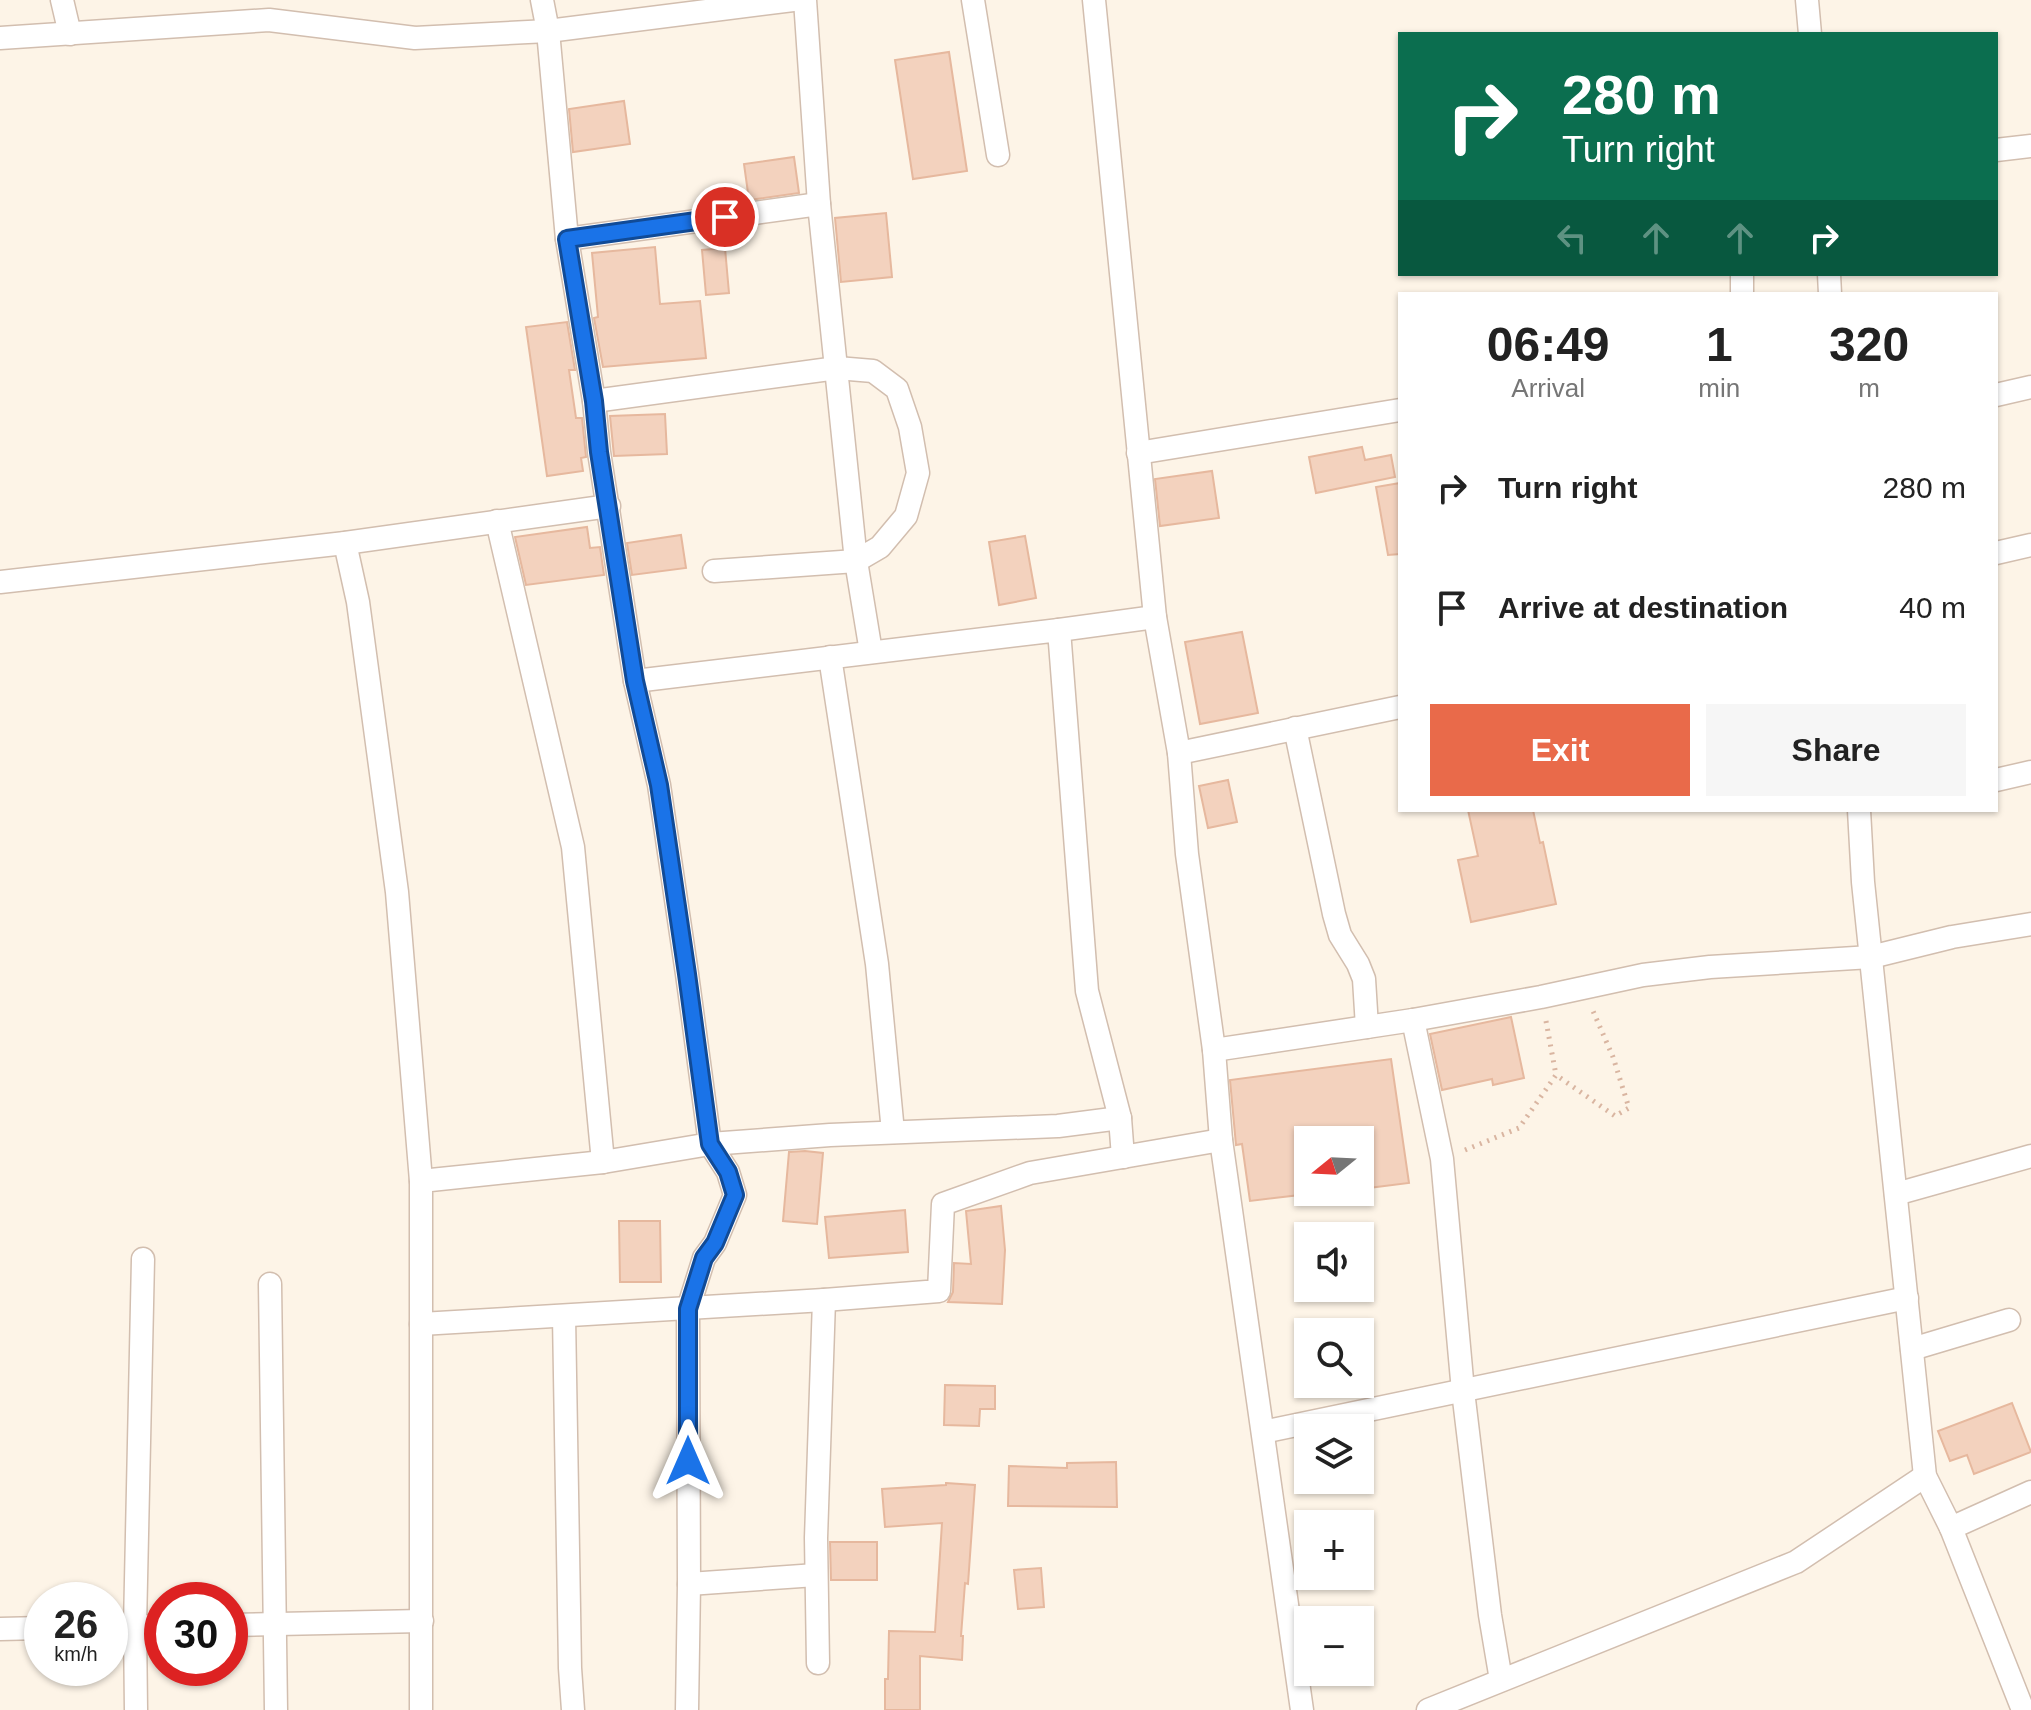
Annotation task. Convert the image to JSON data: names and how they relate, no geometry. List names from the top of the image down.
{
  "north": "left",
  "page": {
    "turn": ["280 m", "Turn right"],
    "eta": [
      "06:49",
      "Arrival",
      "1",
      "min",
      "320",
      "m"
    ],
    "list": [
      {
        "name": "Turn right",
        "value": "280 m"
      },
      {
        "name": "Arrive at destination",
        "value": "40 m"
      }
    ],
    "buttons": ["Exit", "Share"],
    "map_buttons": ["+", "−"],
    "speed": "26 km/h",
    "limit": "30"
  }
}
